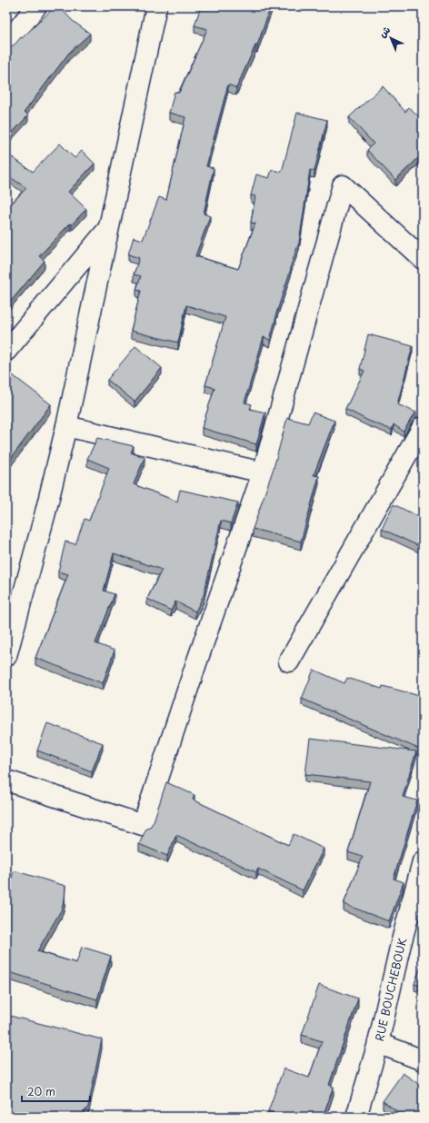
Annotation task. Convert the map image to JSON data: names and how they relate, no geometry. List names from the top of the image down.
{
  "streets": {
    "street": ["RUE BOUCHEBOUK"]
  },
  "scale_bar": "20 m",
  "north": "top left"
}
